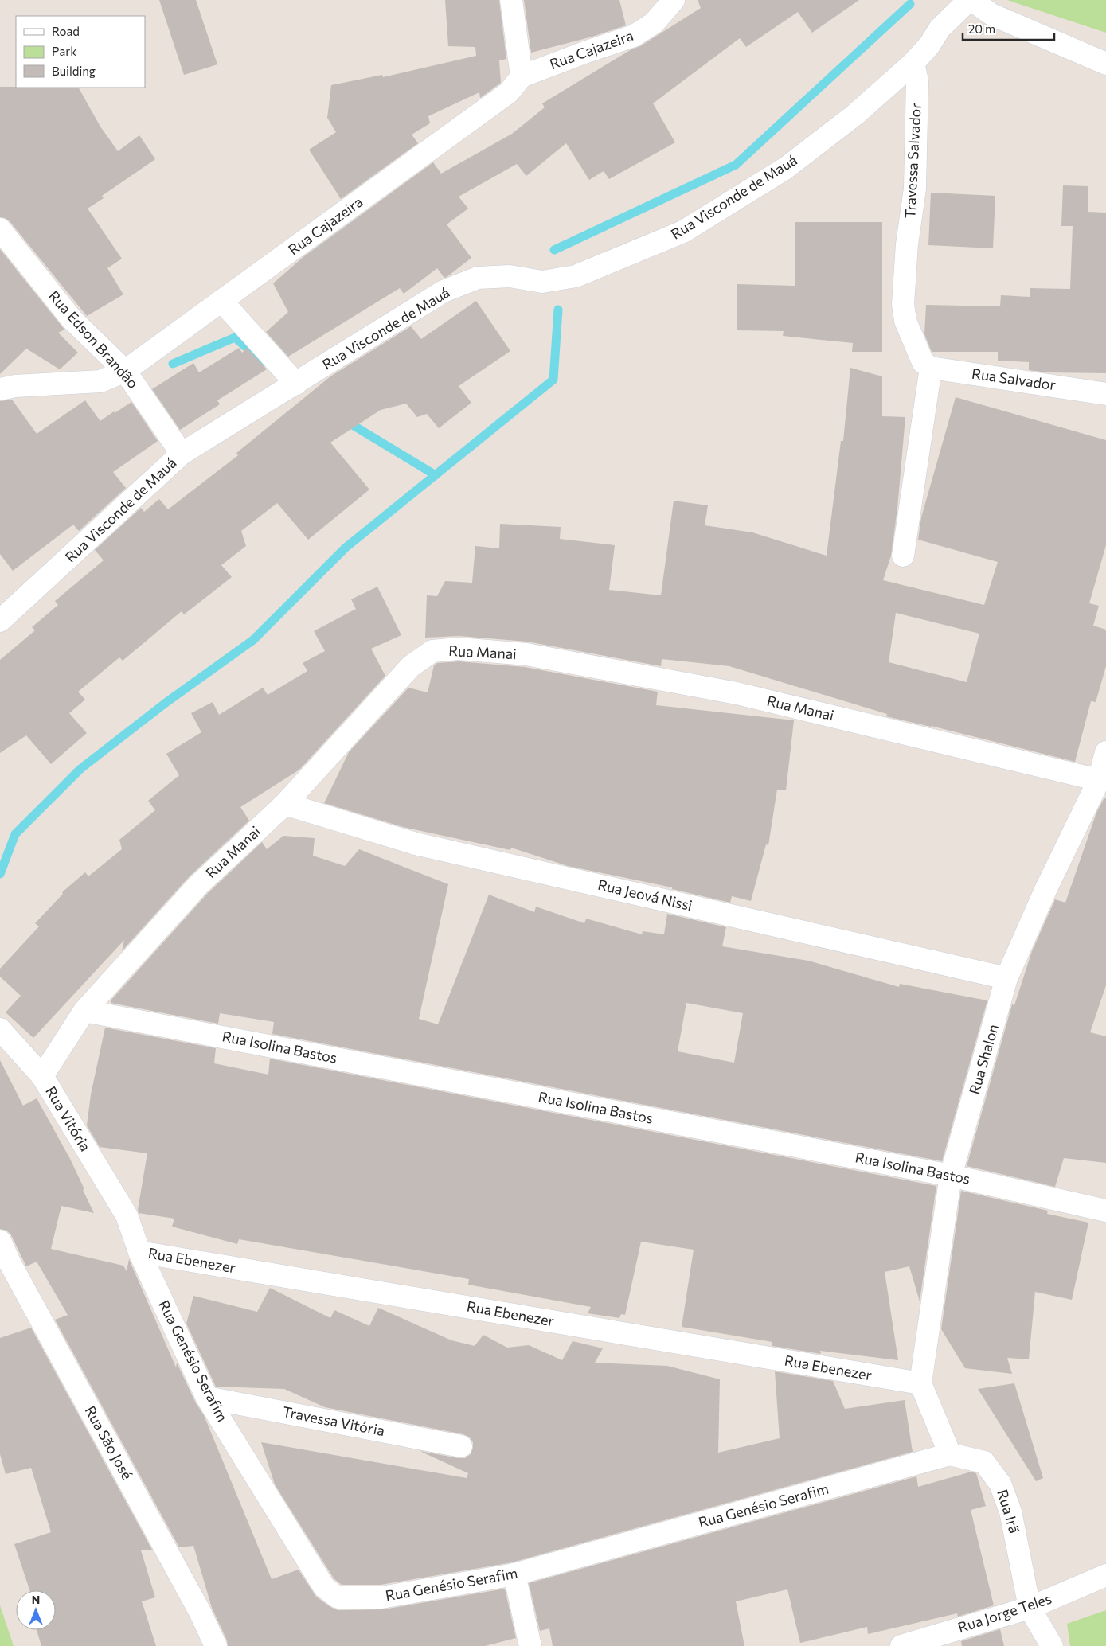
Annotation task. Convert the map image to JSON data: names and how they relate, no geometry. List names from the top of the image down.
{
  "streets": {
    "street": [
      "Rua Cajazeira",
      "Travessa Salvador",
      "Rua Visconde de Mauá",
      "Rua Edson Brandão",
      "Rua Salvador",
      "Rua Manai",
      "Rua Jeová Nissi",
      "Rua Isolina Bastos",
      "Rua Shalon",
      "Rua Vitória",
      "Rua Ebenezer",
      "Rua Genésio Serafim",
      "Travessa Vitória",
      "Rua São José",
      "Rua Irã",
      "Rua Jorge Teles"
    ]
  },
  "crossings": [
    ["Rua Cajazeira", "Rua Edson Brandão"],
    ["Travessa Salvador", "Rua Visconde de Mauá"],
    ["Travessa Salvador", "Rua Salvador"],
    ["Rua Visconde de Mauá", "Rua Edson Brandão"],
    ["Rua Manai", "Rua Jeová Nissi"],
    ["Rua Manai", "Rua Isolina Bastos"],
    ["Rua Manai", "Rua Shalon"],
    ["Rua Manai", "Rua Vitória"],
    ["Rua Jeová Nissi", "Rua Shalon"],
    ["Rua Isolina Bastos", "Rua Shalon"],
    ["Rua Shalon", "Rua Ebenezer"],
    ["Rua Vitória", "Rua Ebenezer"],
    ["Rua Ebenezer", "Rua Genésio Serafim"],
    ["Rua Genésio Serafim", "Travessa Vitória"],
    ["Rua Genésio Serafim", "Rua Irã"],
    ["Rua Irã", "Rua Jorge Teles"]
  ],
  "legend": ["Road", "Park", "Building"],
  "scale_bar": "20 m",
  "north": "top"
}
